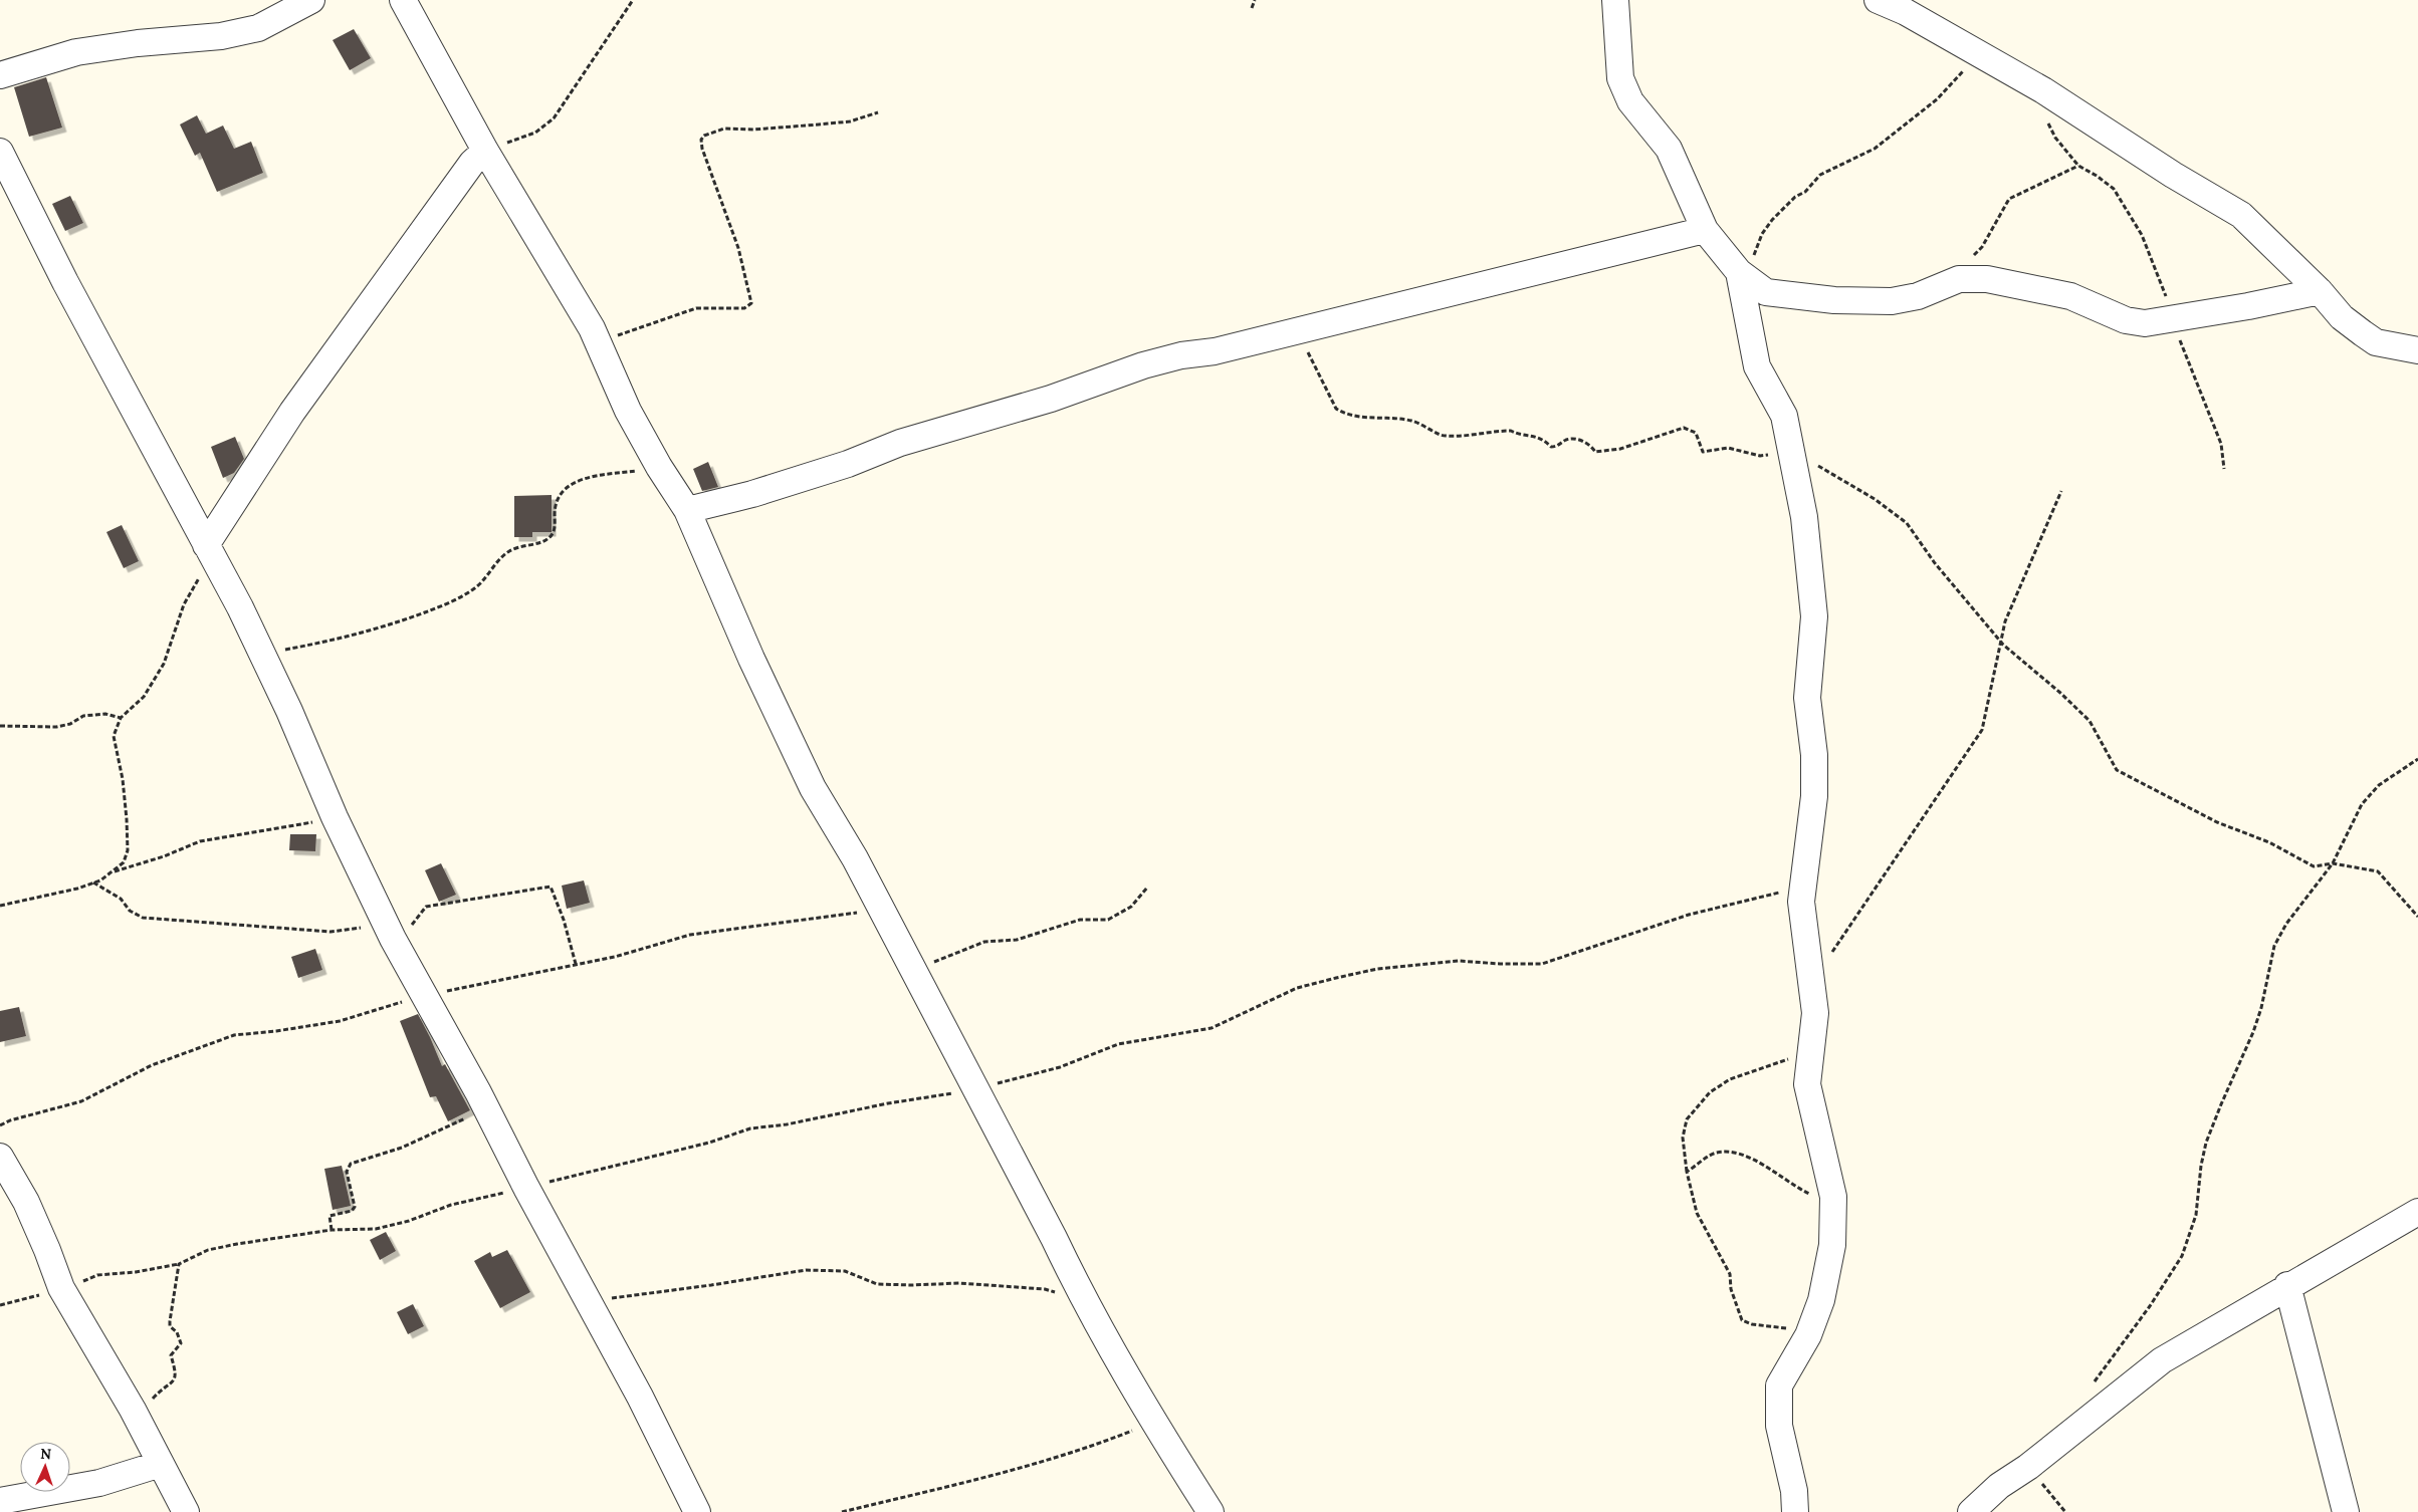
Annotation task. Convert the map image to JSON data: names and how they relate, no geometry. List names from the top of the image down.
{
  "north": "top"
}
